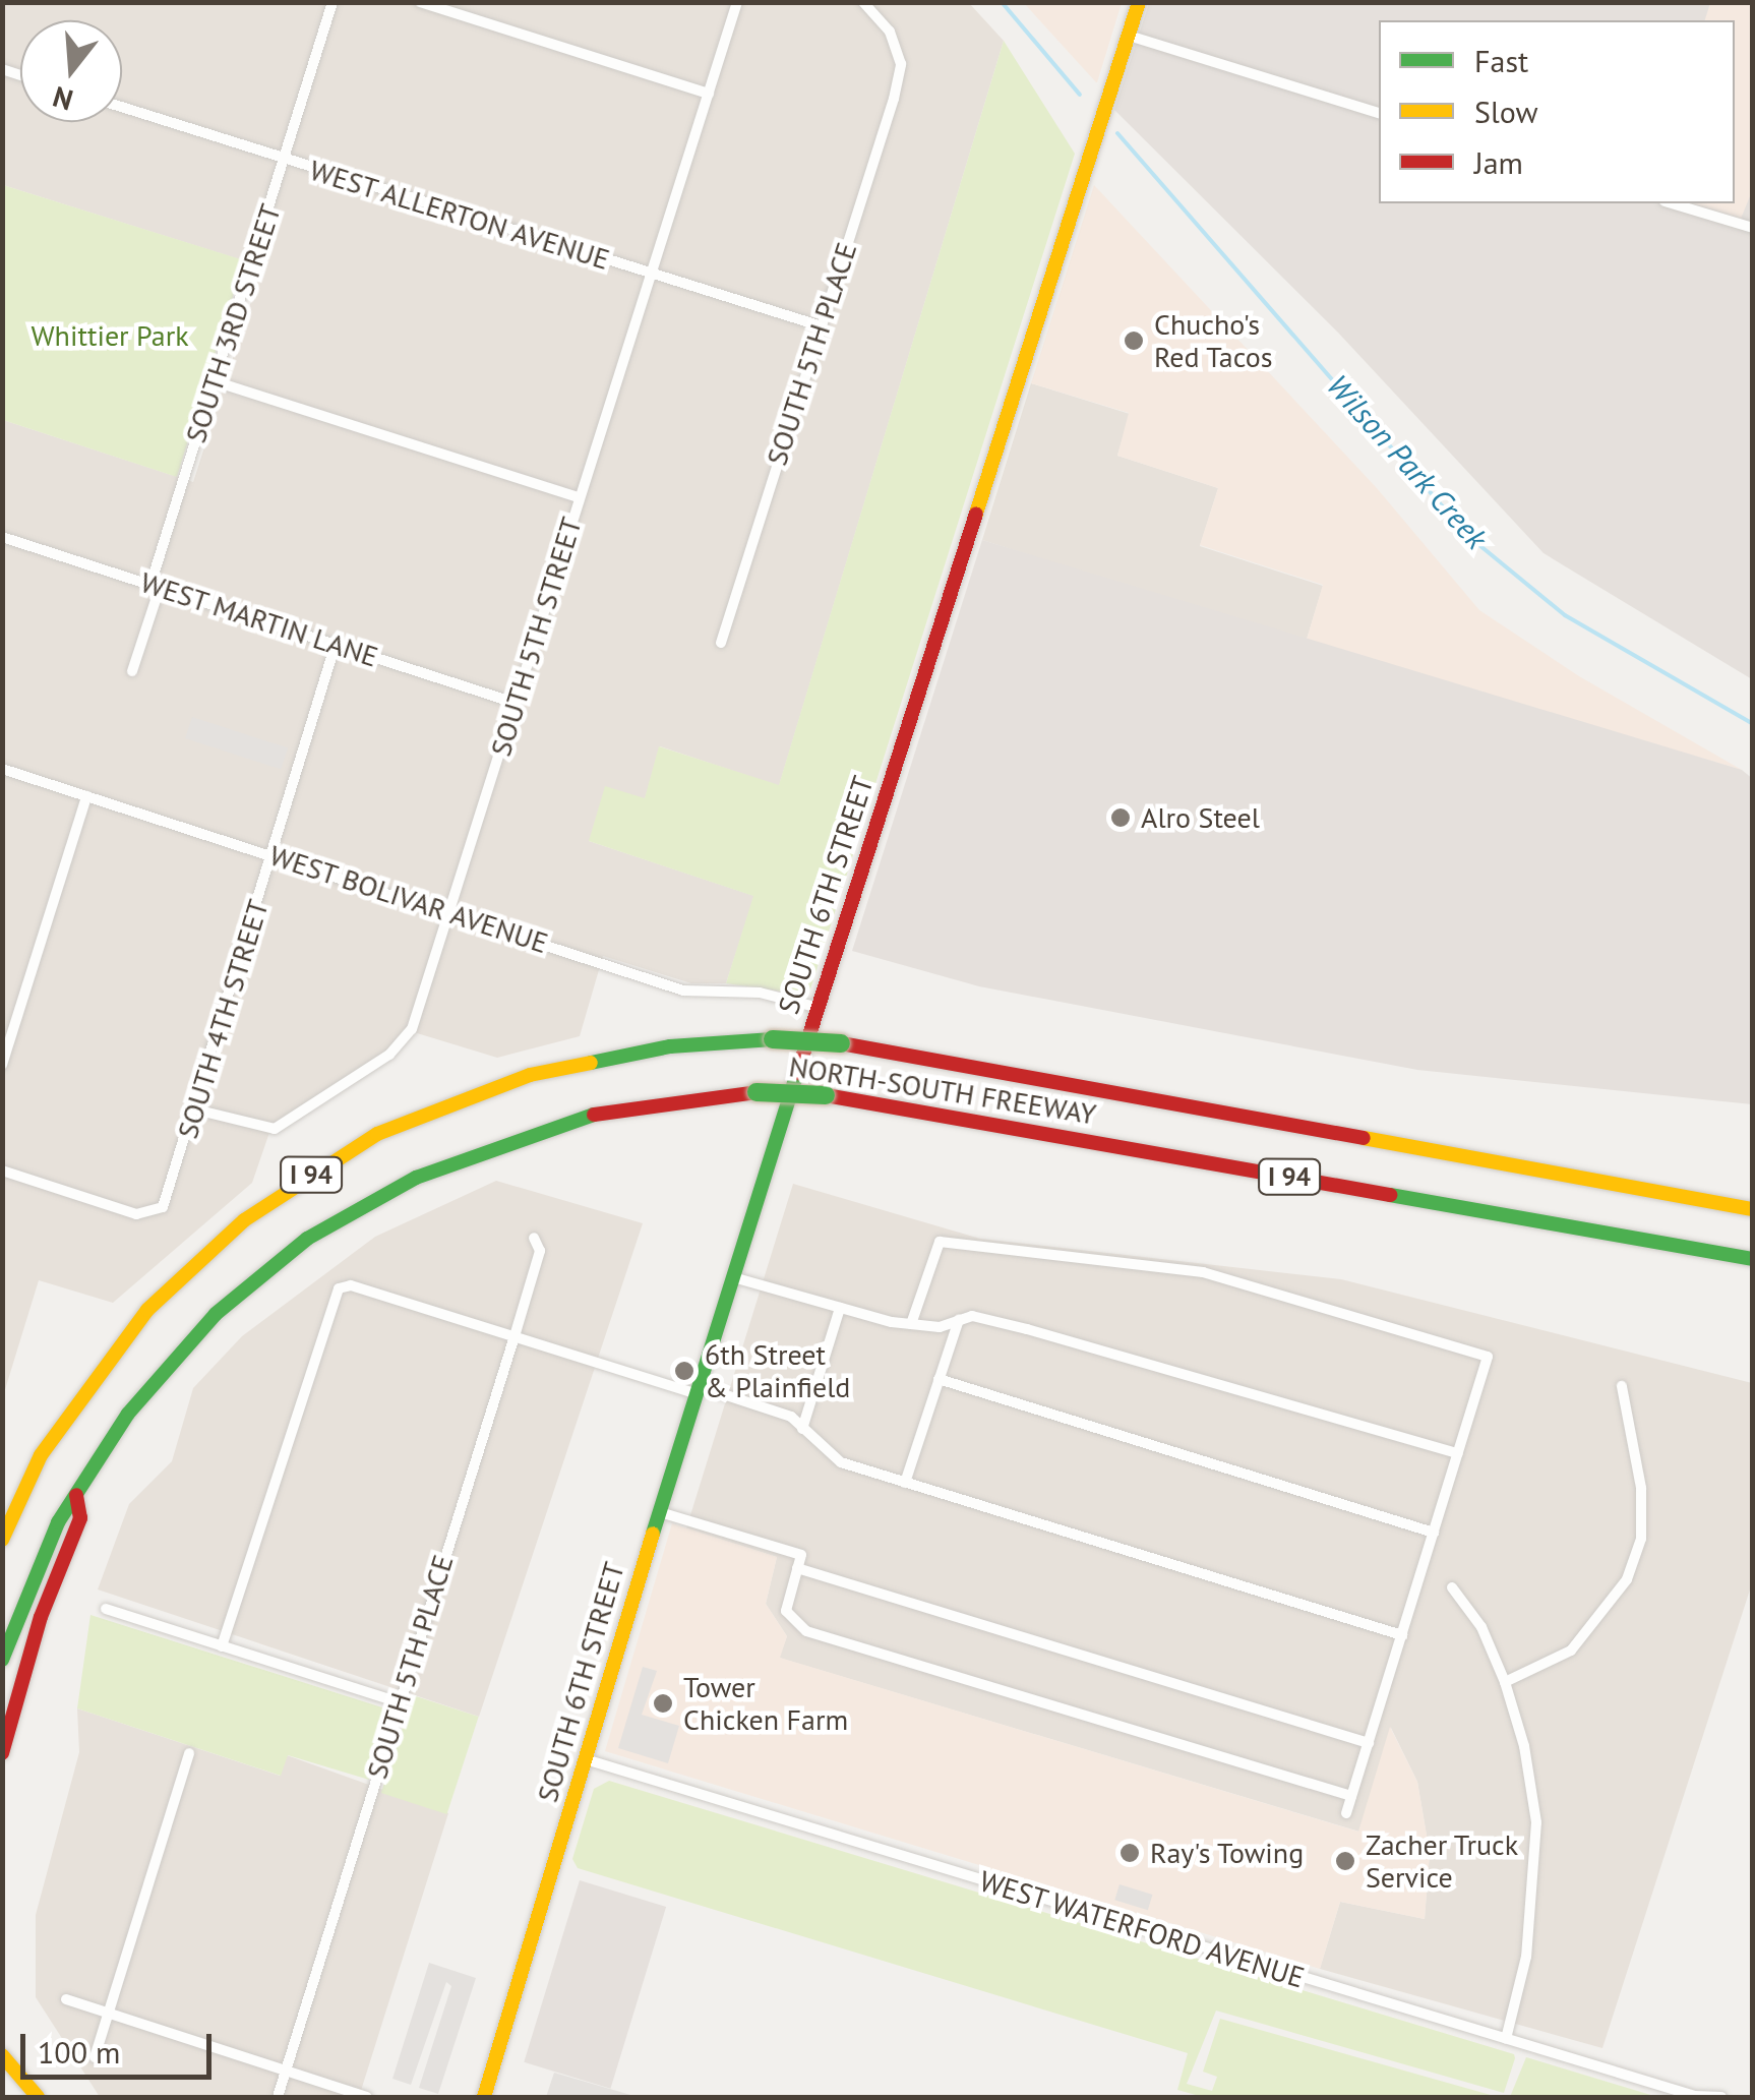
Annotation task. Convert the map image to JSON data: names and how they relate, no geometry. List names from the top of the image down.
{
  "streets": {
    "main road": ["SOUTH 6TH STREET", "NORTH-SOUTH FREEWAY", "I 94"],
    "street": [
      "WEST ALLERTON AVENUE",
      "SOUTH 3RD STREET",
      "SOUTH 5TH PLACE",
      "WEST MARTIN LANE",
      "SOUTH 5TH STREET",
      "WEST BOLIVAR AVENUE",
      "SOUTH 4TH STREET",
      "WEST WATERFORD AVENUE"
    ]
  },
  "crossings": [
    ["WEST ALLERTON AVENUE", "SOUTH 3RD STREET"],
    ["WEST ALLERTON AVENUE", "SOUTH 5TH PLACE"],
    ["WEST ALLERTON AVENUE", "SOUTH 5TH STREET"],
    ["SOUTH 3RD STREET", "WEST MARTIN LANE"],
    ["WEST MARTIN LANE", "SOUTH 5TH STREET"],
    ["WEST MARTIN LANE", "SOUTH 4TH STREET"],
    ["SOUTH 5TH STREET", "WEST BOLIVAR AVENUE"],
    ["SOUTH 5TH STREET", "SOUTH 4TH STREET"],
    ["SOUTH 6TH STREET", "WEST BOLIVAR AVENUE"],
    ["SOUTH 6TH STREET", "WEST WATERFORD AVENUE"],
    ["WEST BOLIVAR AVENUE", "SOUTH 4TH STREET"]
  ],
  "water": ["Wilson Park Creek"],
  "parks": ["Whittier Park"],
  "places": [
    "Chucho's Red Tacos",
    "Alro Steel",
    "6th Street & Plainfield",
    "Tower Chicken Farm",
    "Ray's Towing",
    "Zacher Truck Service"
  ],
  "legend": ["Fast", "Slow", "Jam"],
  "scale_bar": "100 m",
  "north": "bottom"
}
